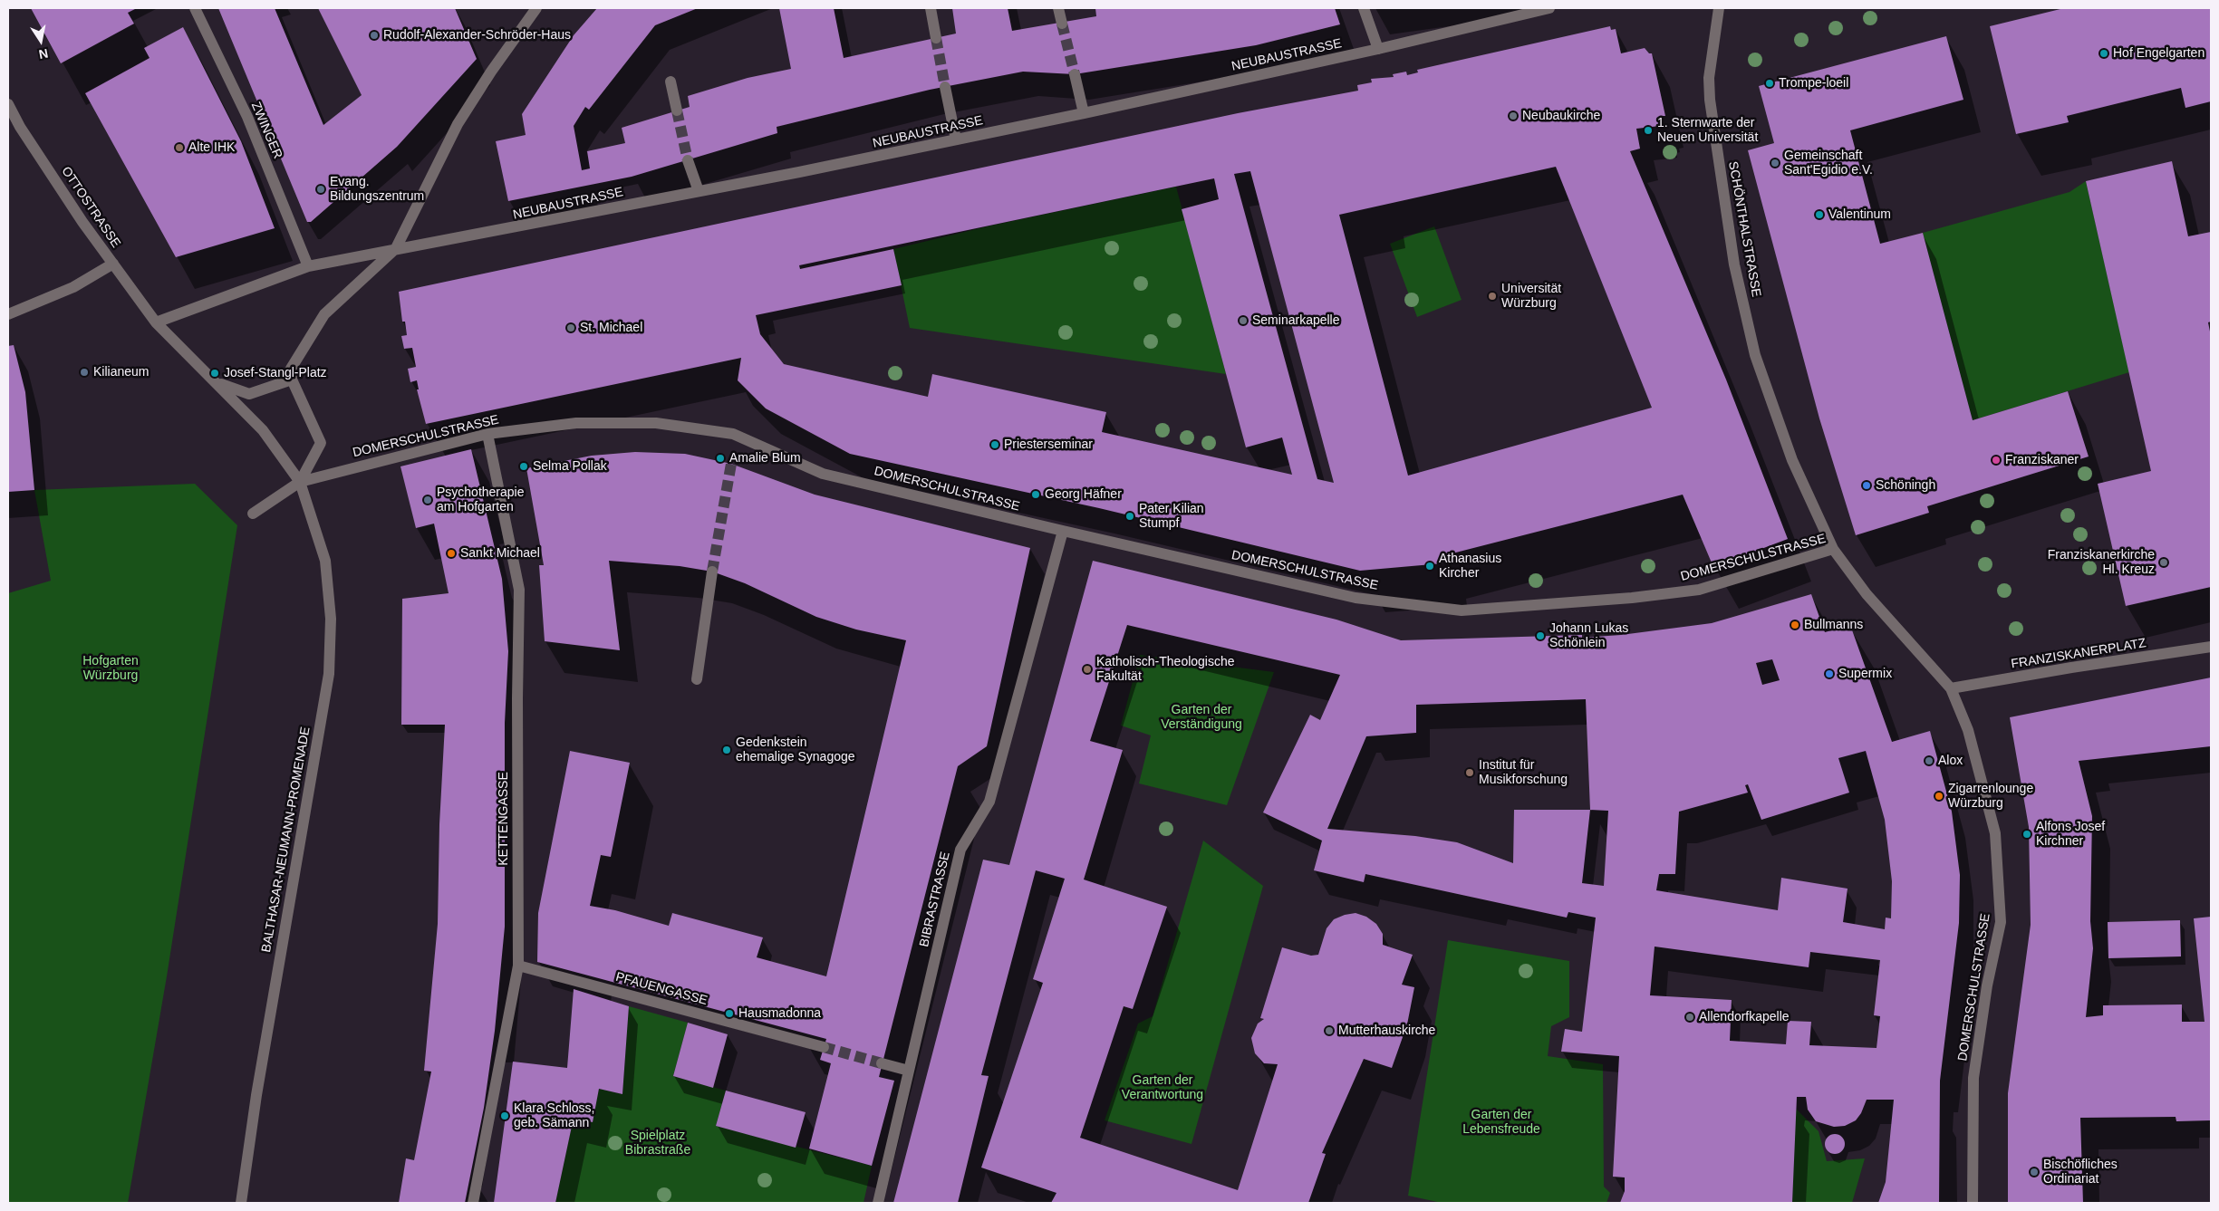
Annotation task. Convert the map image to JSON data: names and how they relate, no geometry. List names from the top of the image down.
{
  "streets": {
    "street": [
      "NEUBAUSTRASSE",
      "ZWINGER",
      "OTTOSTRASSE",
      "SCHÖNTHALSTRASSE",
      "DOMERSCHULSTRASSE",
      "FRANZISKANERPLATZ",
      "KETTENGASSE",
      "BALTHASAR-NEUMANN-PROMENADE",
      "BIBRASTRASSE",
      "PFAUENGASSE"
    ]
  },
  "crossings": [
    ["NEUBAUSTRASSE", "ZWINGER"],
    ["SCHÖNTHALSTRASSE", "DOMERSCHULSTRASSE"],
    ["DOMERSCHULSTRASSE", "FRANZISKANERPLATZ"],
    ["DOMERSCHULSTRASSE", "KETTENGASSE"],
    ["DOMERSCHULSTRASSE", "BALTHASAR-NEUMANN-PROMENADE"],
    ["DOMERSCHULSTRASSE", "BIBRASTRASSE"],
    ["KETTENGASSE", "PFAUENGASSE"]
  ],
  "parks": [
    "Hofgarten Würzburg",
    "Garten der Verständigung",
    "Garten der Verantwortung",
    "Garten der Lebensfreude",
    "Spielplatz Bibrastraße"
  ],
  "places": [
    "Rudolf-Alexander-Schröder-Haus",
    "Hof Engelgarten",
    "Trompe-loeil",
    "Neubaukirche",
    "1. Sternwarte der Neuen Universität",
    "Alte IHK",
    "Gemeinschaft Sant'Egidio e.V.",
    "Evang. Bildungszentrum",
    "Valentinum",
    "Universität Würzburg",
    "Seminarkapelle",
    "St. Michael",
    "Kilianeum",
    "Josef-Stangl-Platz",
    "Priesterseminar",
    "Amalie Blum",
    "Franziskaner",
    "Selma Pollak",
    "Schöningh",
    "Georg Häfner",
    "Psychotherapie am Hofgarten",
    "Pater Kilian Stumpf",
    "Sankt Michael",
    "Franziskanerkirche Hl. Kreuz",
    "Athanasius Kircher",
    "Bullmanns",
    "Johann Lukas Schönlein",
    "Katholisch-Theologische Fakultät",
    "Supermix",
    "Gedenkstein ehemalige Synagoge",
    "Alox",
    "Institut für Musikforschung",
    "Zigarrenlounge Würzburg",
    "Alfons Josef Kirchner",
    "Hausmadonna",
    "Allendorfkapelle",
    "Mutterhauskirche",
    "Klara Schloss, geb. Sämann",
    "Bischöfliches Ordinariat"
  ],
  "north": "bottom"
}
